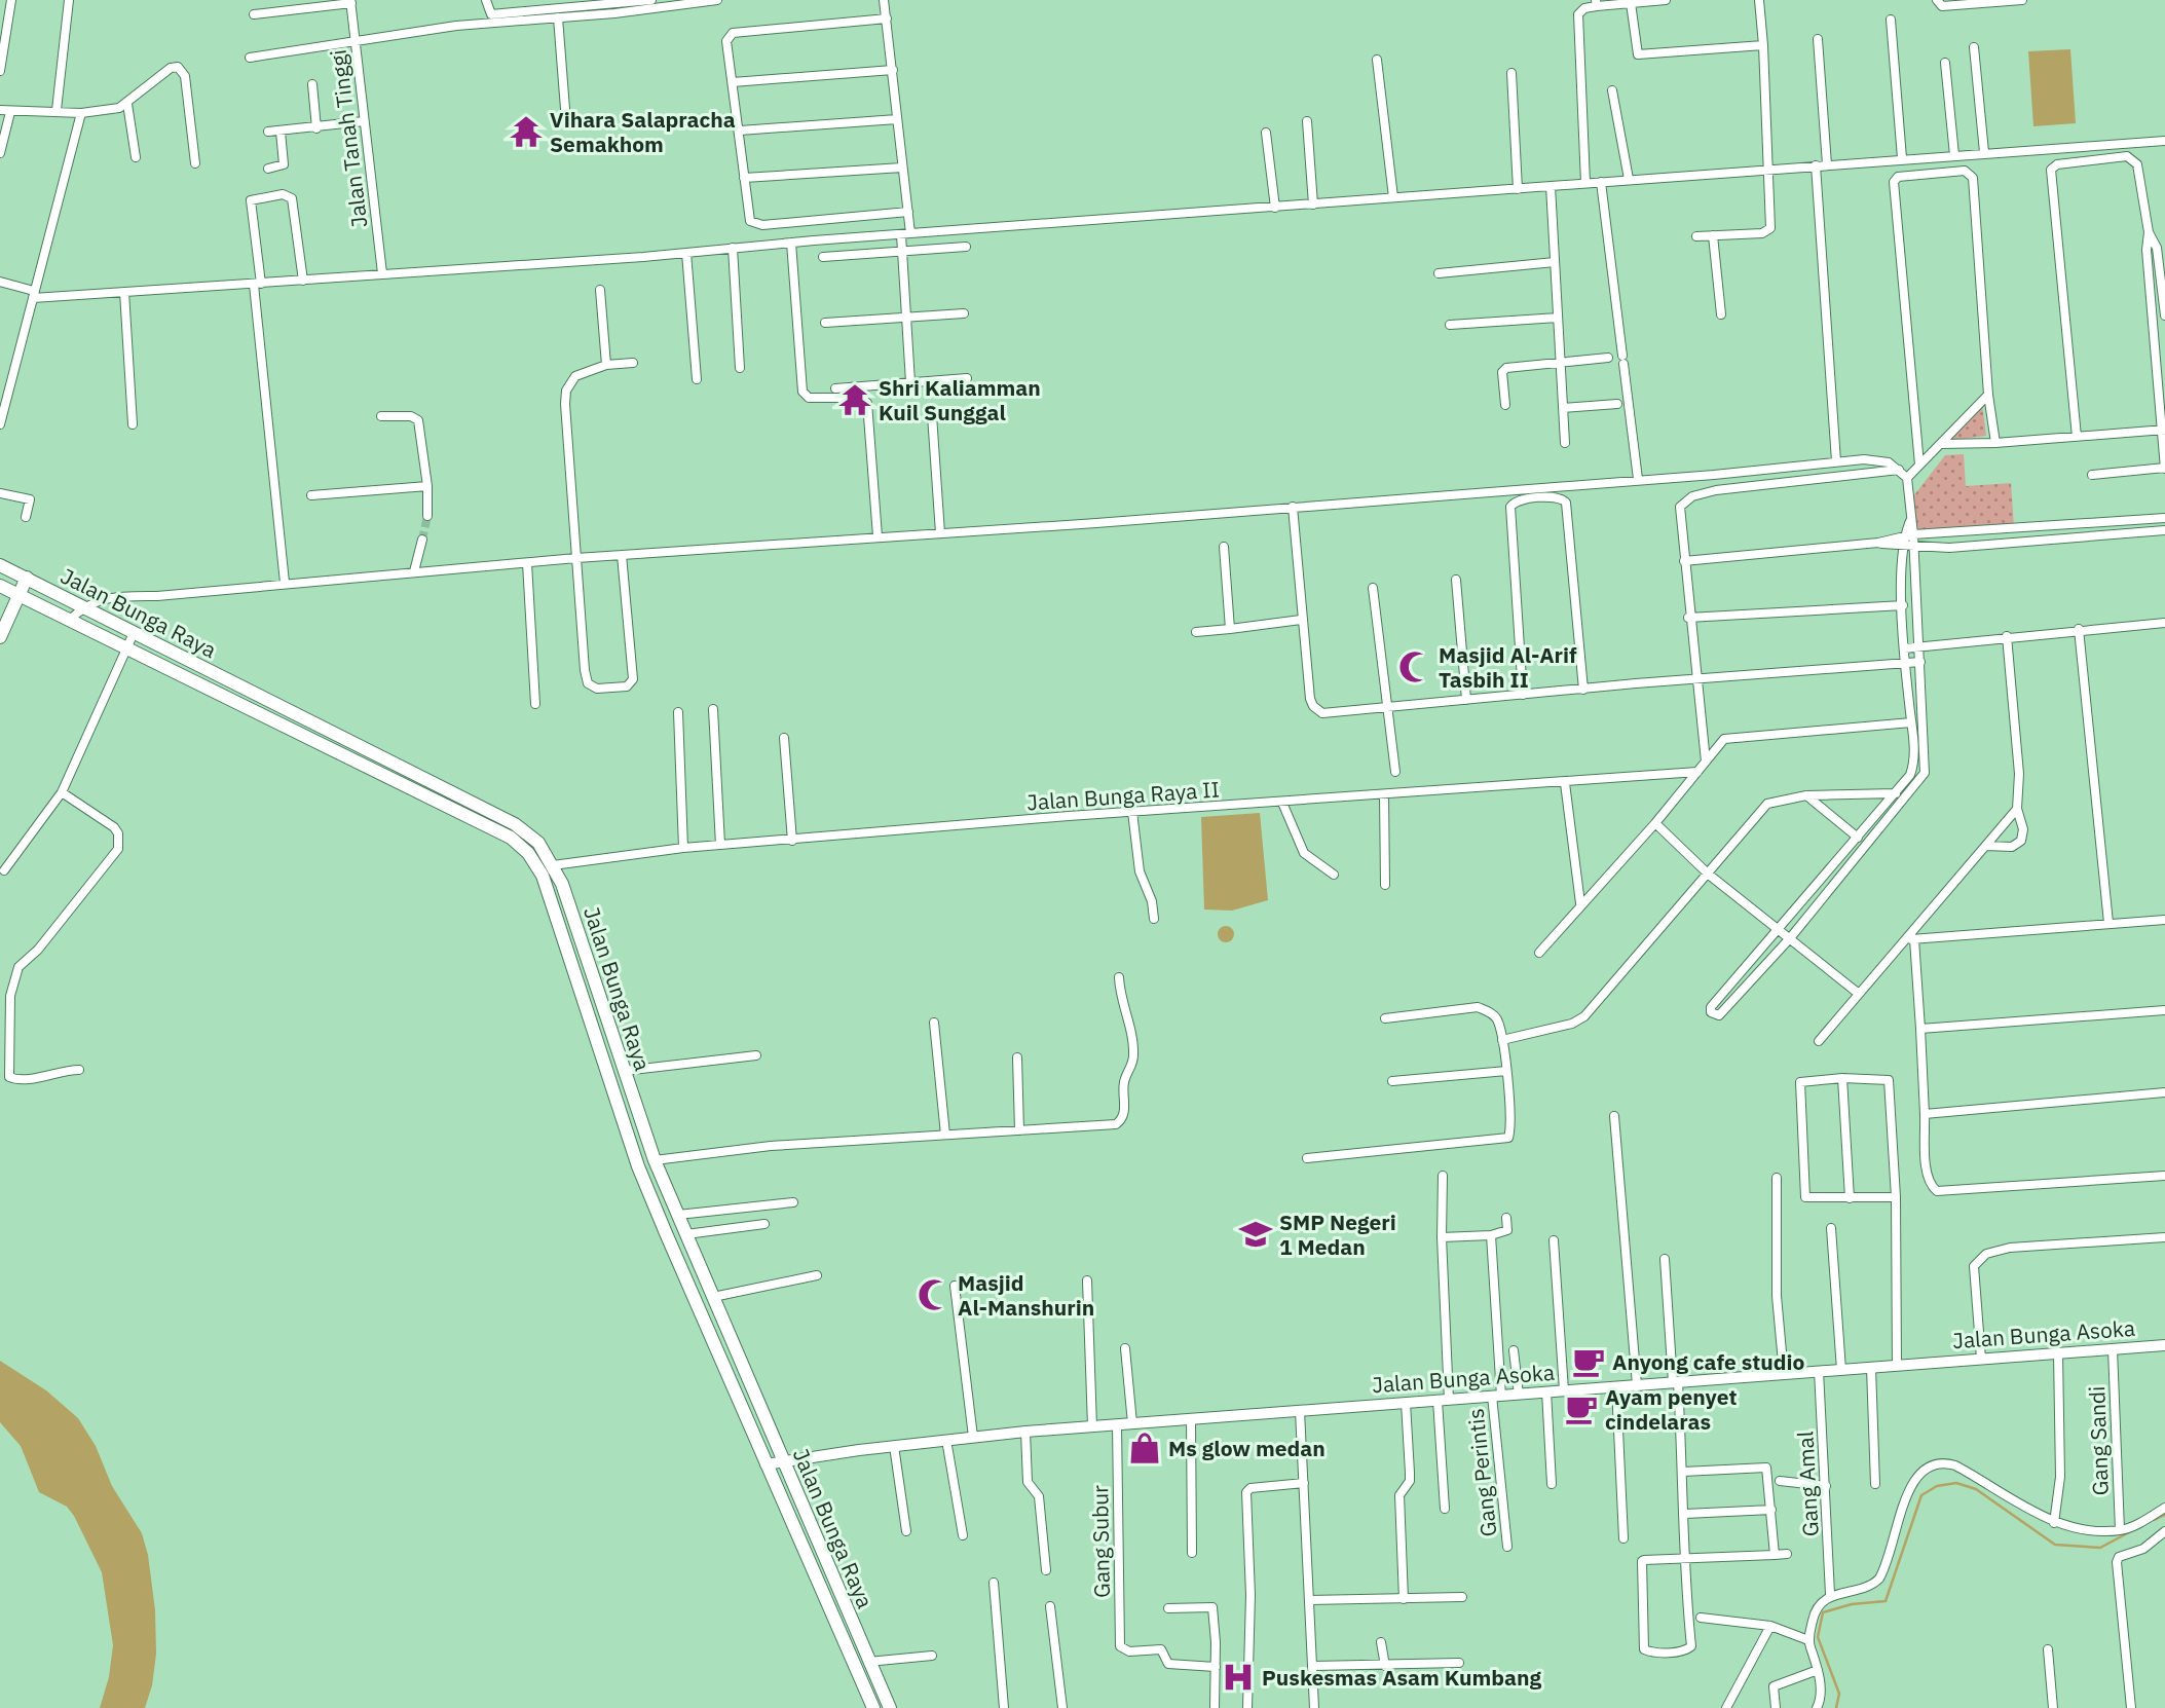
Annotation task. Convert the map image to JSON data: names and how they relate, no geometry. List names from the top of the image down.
{
  "streets": {
    "main road": ["Jalan Bunga Raya"],
    "street": [
      "Jalan Tanah Tinggi",
      "Jalan Bunga Raya II",
      "Jalan Bunga Asoka",
      "Gang Sandi",
      "Gang Perintis",
      "Gang Amal",
      "Gang Subur"
    ]
  },
  "crossings": [
    ["Jalan Bunga Raya", "Jalan Bunga Raya II"],
    ["Jalan Bunga Raya", "Jalan Bunga Asoka"],
    ["Jalan Bunga Asoka", "Gang Sandi"],
    ["Jalan Bunga Asoka", "Gang Perintis"],
    ["Jalan Bunga Asoka", "Gang Amal"],
    ["Jalan Bunga Asoka", "Gang Subur"]
  ],
  "places": {
    "temple": ["Vihara Salapracha Semakhom", "Shri Kaliamman Kuil Sunggal"],
    "mosque": ["Masjid Al-Arif Tasbih II", "Masjid Al-Manshurin"],
    "school or university": ["SMP Negeri 1 Medan"],
    "cafe": ["Anyong cafe studio", "Ayam penyet cindelaras"],
    "shop": ["Ms glow medan"],
    "hospital": ["Puskesmas Asam Kumbang"]
  }
}
